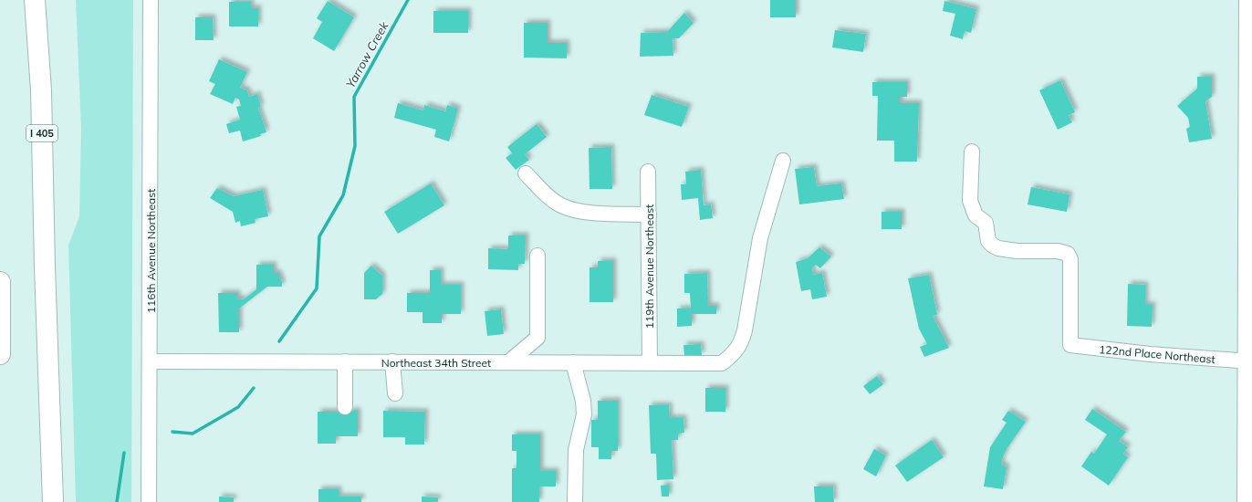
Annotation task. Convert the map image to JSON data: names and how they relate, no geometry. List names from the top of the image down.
{
  "streets": {
    "highway": ["I 405"],
    "street": [
      "116th Avenue Northeast",
      "119th Avenue Northeast",
      "122nd Place Northeast",
      "Northeast 34th Street"
    ]
  },
  "crossings": [
    ["116th Avenue Northeast", "Northeast 34th Street"],
    ["119th Avenue Northeast", "Northeast 34th Street"]
  ],
  "water": ["Yarrow Creek"]
}
